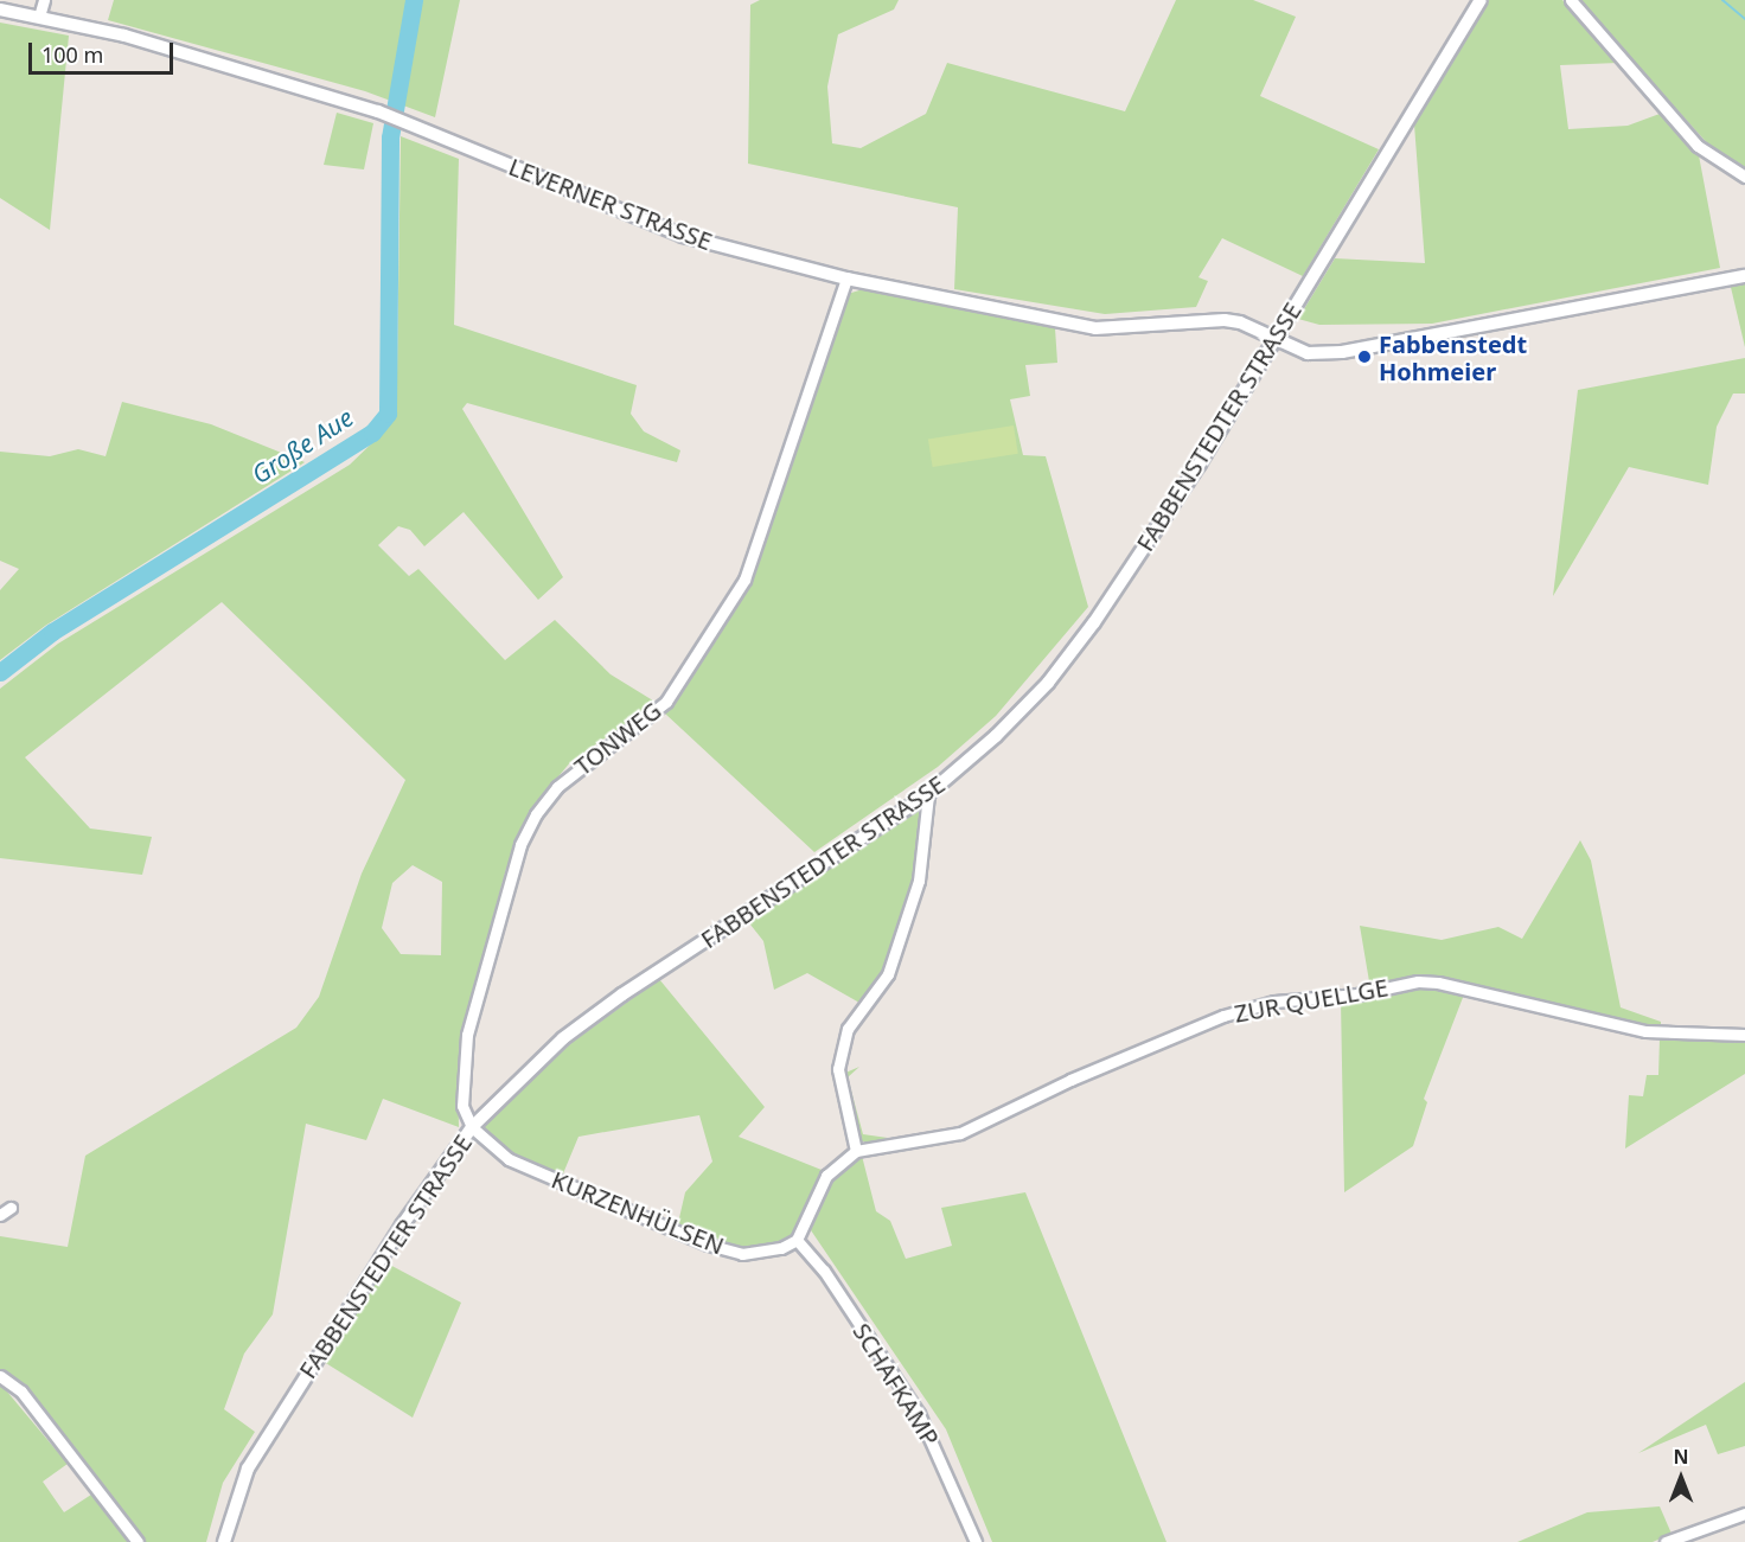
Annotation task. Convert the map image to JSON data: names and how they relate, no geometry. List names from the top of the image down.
{
  "streets": {
    "street": [
      "LEVERNER STRASSE",
      "FABBENSTEDTER STRASSE",
      "TONWEG",
      "ZUR QUELLGE",
      "KURZENHÜLSEN",
      "SCHAFKAMP"
    ]
  },
  "crossings": [
    ["LEVERNER STRASSE", "FABBENSTEDTER STRASSE"],
    ["LEVERNER STRASSE", "TONWEG"],
    ["FABBENSTEDTER STRASSE", "TONWEG"],
    ["FABBENSTEDTER STRASSE", "KURZENHÜLSEN"],
    ["TONWEG", "KURZENHÜLSEN"],
    ["KURZENHÜLSEN", "SCHAFKAMP"]
  ],
  "water": ["Große Aue"],
  "places": ["Fabbenstedt Hohmeier"],
  "scale_bar": "100 m",
  "north": "top"
}
